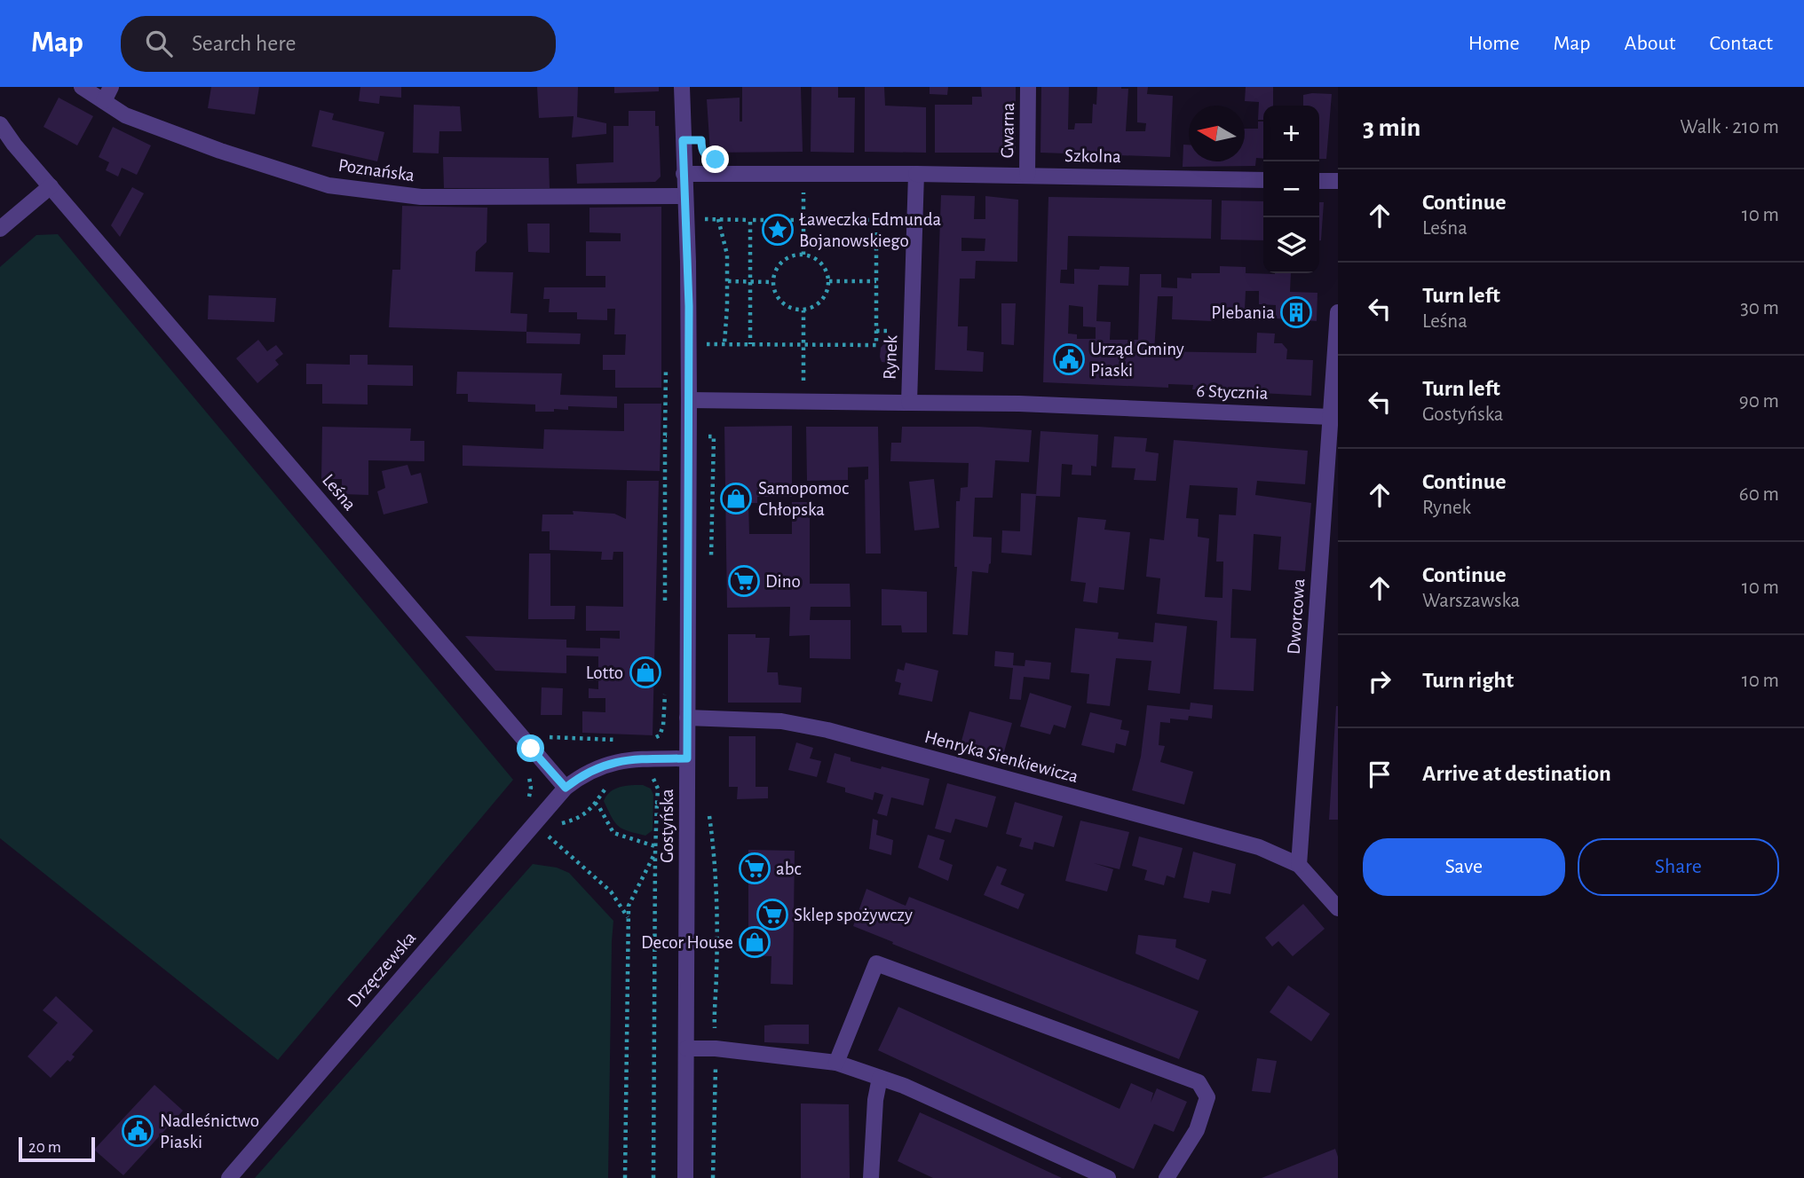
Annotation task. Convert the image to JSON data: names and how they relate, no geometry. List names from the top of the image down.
{
  "streets": {
    "street": [
      "Gwarna",
      "Szkolna",
      "Poznańska",
      "Rynek",
      "6 Stycznia",
      "Leśna",
      "Dworcowa",
      "Henryka Sienkiewicza",
      "Gostyńska",
      "Drzęczewska"
    ]
  },
  "crossings": [
    ["Gwarna", "Szkolna"],
    ["Szkolna", "Rynek"],
    ["Rynek", "6 Stycznia"],
    ["Rynek", "Gostyńska"],
    ["6 Stycznia", "Dworcowa"],
    ["Leśna", "Drzęczewska"],
    ["Dworcowa", "Henryka Sienkiewicza"],
    ["Henryka Sienkiewicza", "Gostyńska"]
  ],
  "places": {
    "place": ["Ławeczka Edmunda Bojanowskiego"],
    "building": ["Plebania"],
    "public building": ["Urząd Gminy Piaski", "Nadleśnictwo Piaski"],
    "shop": ["Samopomoc Chłopska", "Lotto", "Decor House"],
    "supermarket": ["Dino", "abc", "Sklep spożywczy"]
  },
  "scale_bar": "20 m",
  "north": "left",
  "page": {
    "header": "Map",
    "search": "Search here",
    "nav": [
      "Home",
      "Map",
      "About",
      "Contact"
    ],
    "heading": ["3 min", "Walk · 210 m"],
    "map_buttons": ["+", "−"],
    "list": [
      ["Continue", "Leśna", "10 m"],
      ["Turn left", "Leśna", "30 m"],
      ["Turn left", "Gostyńska", "90 m"],
      ["Continue", "Rynek", "60 m"],
      ["Continue", "Warszawska", "10 m"],
      ["Turn right", "10 m"],
      "Arrive at destination"
    ],
    "buttons": ["Save", "Share"],
    "scale": "20 m"
  }
}
